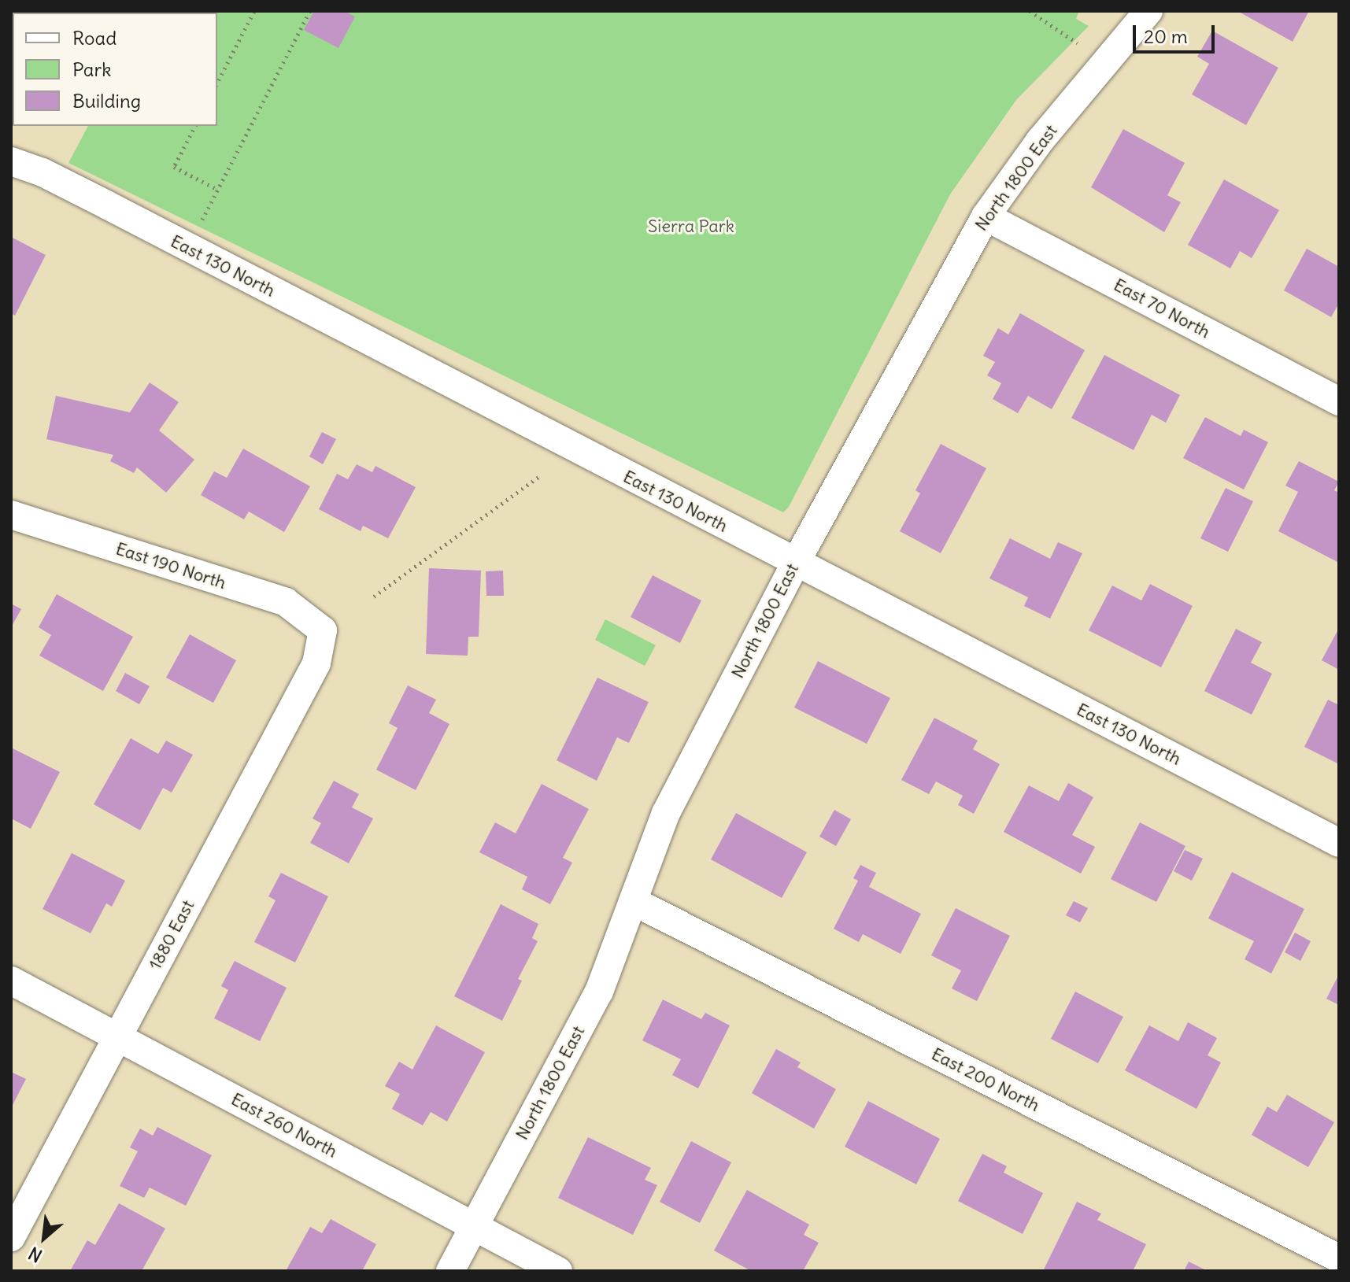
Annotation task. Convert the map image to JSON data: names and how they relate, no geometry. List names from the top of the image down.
{
  "streets": {
    "street": [
      "North 1800 East",
      "East 130 North",
      "East 70 North",
      "East 190 North",
      "1880 East",
      "East 200 North",
      "East 260 North"
    ]
  },
  "crossings": [
    ["North 1800 East", "East 130 North"],
    ["North 1800 East", "East 70 North"],
    ["North 1800 East", "East 200 North"],
    ["North 1800 East", "East 260 North"],
    ["East 190 North", "1880 East"],
    ["1880 East", "East 260 North"]
  ],
  "parks": ["Sierra Park"],
  "legend": ["Road", "Park", "Building"],
  "scale_bar": "20 m",
  "north": "bottom left"
}
